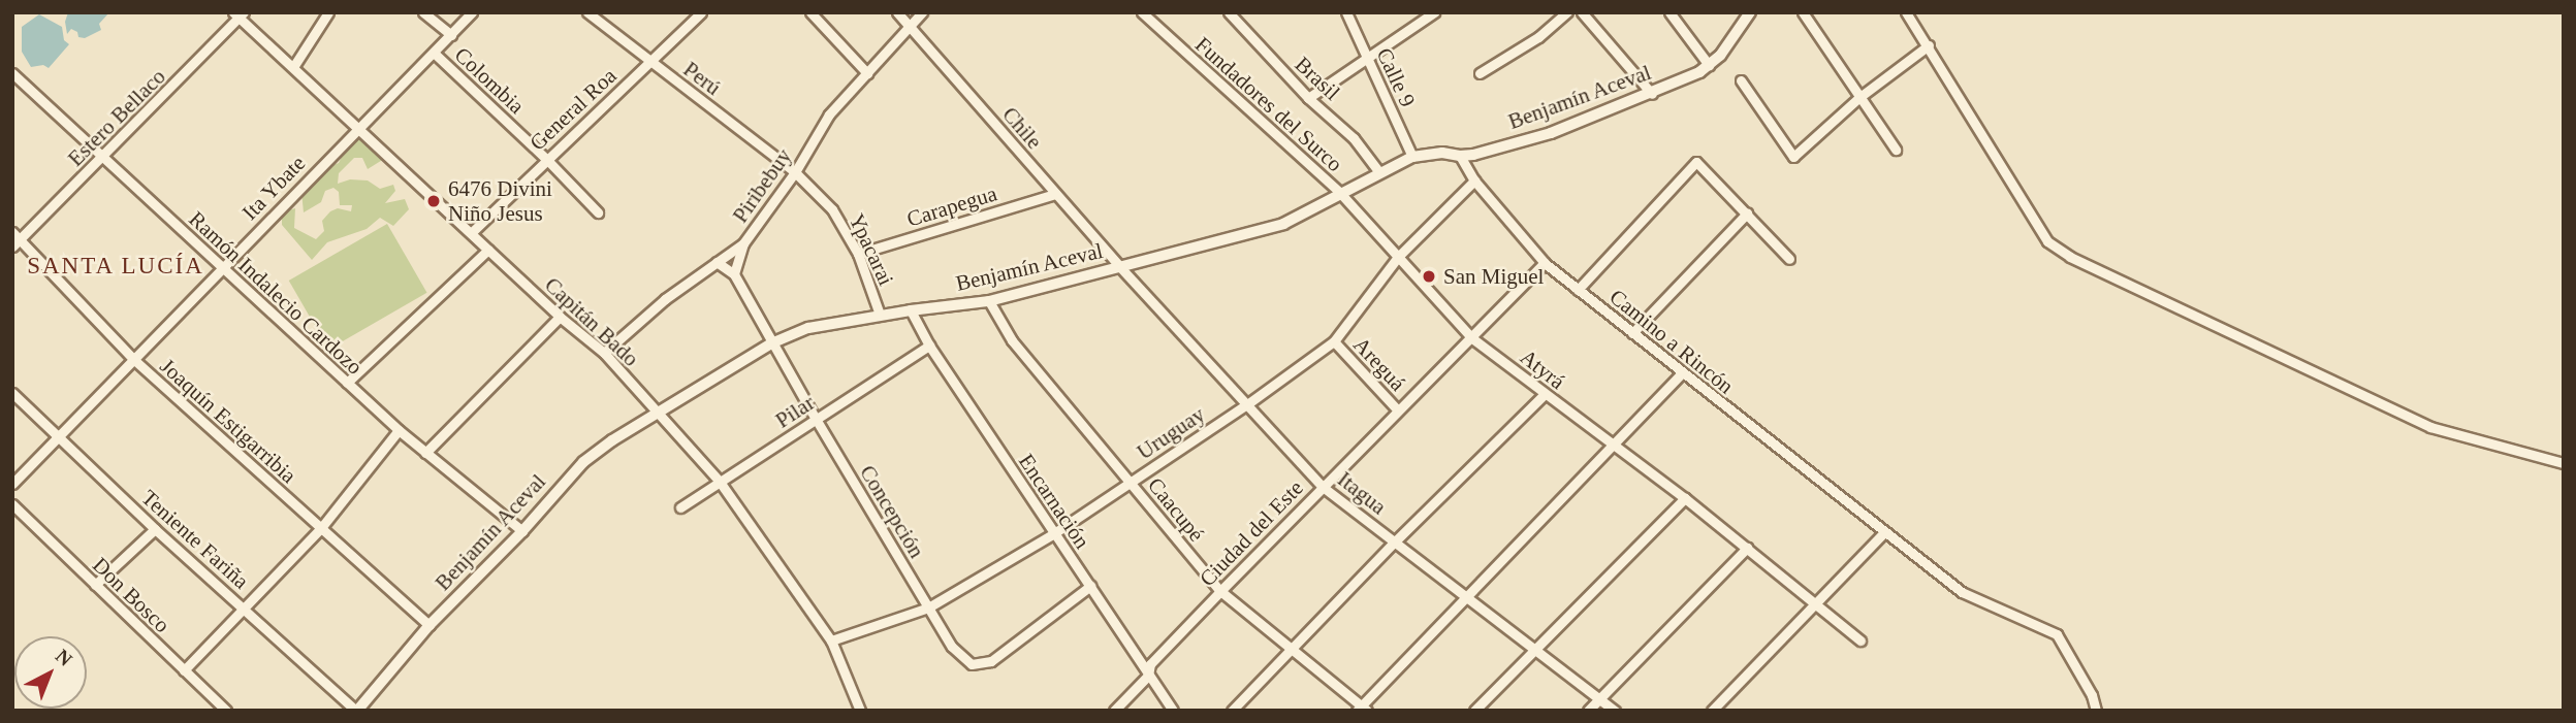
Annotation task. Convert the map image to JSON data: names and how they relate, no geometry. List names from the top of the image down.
{
  "streets": {
    "street": [
      "Calle 9",
      "Perú",
      "Brasil",
      "Colombia",
      "Benjamín Aceval",
      "Fundadores del Surco",
      "General Roa",
      "Estero Bellaco",
      "Chile",
      "Piribebuy",
      "Ita Ybate",
      "Carapegua",
      "Ypacarai",
      "Ramón Indalecio Cardozo",
      "Capitán Bado",
      "Camino a Rincón",
      "Areguá",
      "Atyrá",
      "Pilar",
      "Joaquín Estigarribia",
      "Uruguay",
      "Itagua",
      "Encarnación",
      "Caacupé",
      "Concepción",
      "Ciudad del Este",
      "Teniente Fariña",
      "Don Bosco"
    ]
  },
  "crossings": [
    ["Calle 9", "Benjamín Aceval"],
    ["Perú", "General Roa"],
    ["Perú", "Piribebuy"],
    ["Perú", "Ypacarai"],
    ["Brasil", "Benjamín Aceval"],
    ["Colombia", "General Roa"],
    ["Colombia", "Ita Ybate"],
    ["Benjamín Aceval", "Fundadores del Surco"],
    ["Benjamín Aceval", "Chile"],
    ["Benjamín Aceval", "Ypacarai"],
    ["Benjamín Aceval", "Ramón Indalecio Cardozo"],
    ["Benjamín Aceval", "Capitán Bado"],
    ["Benjamín Aceval", "Camino a Rincón"],
    ["Benjamín Aceval", "Atyrá"],
    ["Benjamín Aceval", "Joaquín Estigarribia"],
    ["Benjamín Aceval", "Itagua"],
    ["Benjamín Aceval", "Encarnación"],
    ["Benjamín Aceval", "Caacupé"],
    ["Benjamín Aceval", "Concepción"],
    ["Benjamín Aceval", "Teniente Fariña"],
    ["Fundadores del Surco", "Atyrá"],
    ["General Roa", "Capitán Bado"],
    ["Estero Bellaco", "Ramón Indalecio Cardozo"],
    ["Estero Bellaco", "Capitán Bado"],
    ["Estero Bellaco", "Joaquín Estigarribia"],
    ["Chile", "Piribebuy"],
    ["Chile", "Carapegua"],
    ["Chile", "Itagua"],
    ["Piribebuy", "Ypacarai"],
    ["Piribebuy", "Capitán Bado"],
    ["Ita Ybate", "Ramón Indalecio Cardozo"],
    ["Ita Ybate", "Capitán Bado"],
    ["Ita Ybate", "Joaquín Estigarribia"],
    ["Ita Ybate", "Teniente Fariña"],
    ["Carapegua", "Ypacarai"],
    ["Capitán Bado", "Pilar"],
    ["Capitán Bado", "Uruguay"],
    ["Camino a Rincón", "Uruguay"],
    ["Camino a Rincón", "Ciudad del Este"],
    ["Areguá", "Uruguay"],
    ["Areguá", "Ciudad del Este"],
    ["Atyrá", "Uruguay"],
    ["Atyrá", "Ciudad del Este"],
    ["Pilar", "Encarnación"],
    ["Pilar", "Concepción"],
    ["Uruguay", "Itagua"],
    ["Uruguay", "Encarnación"],
    ["Uruguay", "Caacupé"],
    ["Uruguay", "Concepción"],
    ["Itagua", "Ciudad del Este"],
    ["Encarnación", "Concepción"],
    ["Encarnación", "Ciudad del Este"],
    ["Caacupé", "Ciudad del Este"]
  ],
  "districts": ["SANTA LUCÍA"],
  "places": ["6476 Divini Niño Jesus", "San Miguel"],
  "north": "top right"
}
